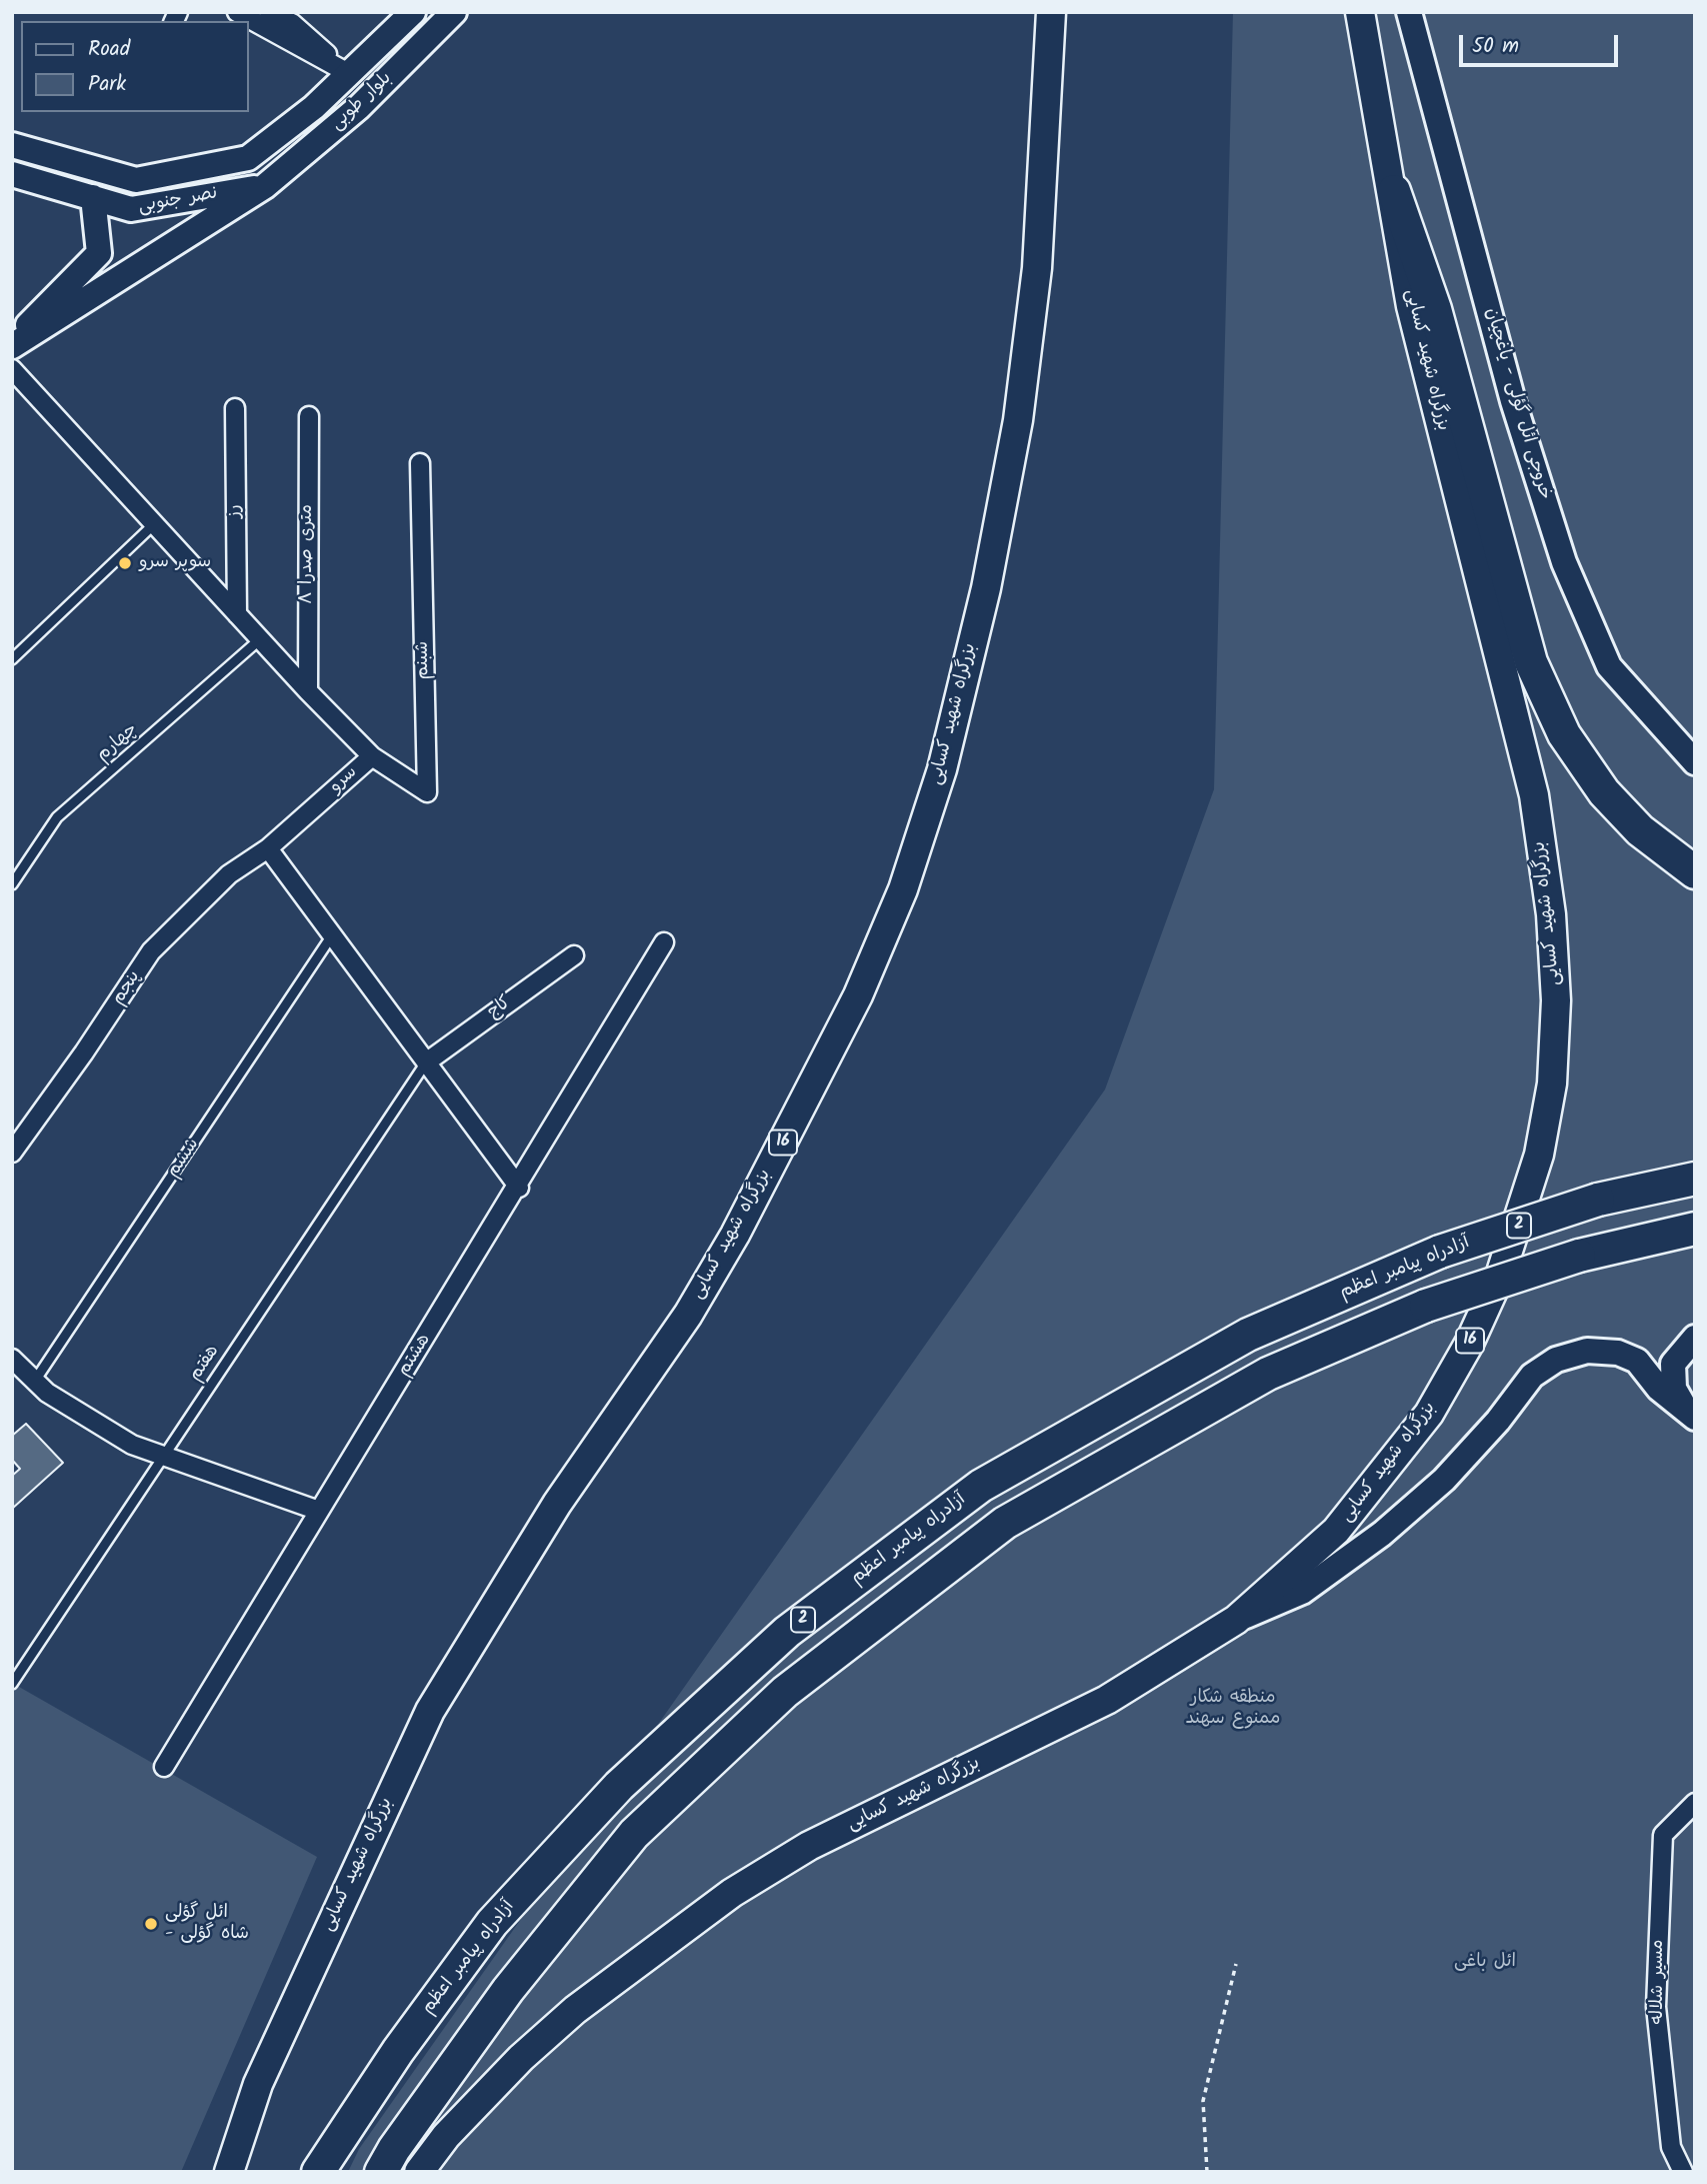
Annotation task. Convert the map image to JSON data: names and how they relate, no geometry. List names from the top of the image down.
{
  "streets": {
    "highway": [
      "بزرگراه شهید کسایی",
      "16",
      "2",
      "آزادراه پیامبر اعظم"
    ],
    "main road": ["بلوار طوبی", "نصر جنوبی", "خروجی ائل گؤلی - یاغچیان"],
    "street": [
      "رز",
      "۸ متری صدرا",
      "شبنم",
      "سرو",
      "پنجم",
      "کاج",
      "هشتم",
      "مسیر شلاله"
    ],
    "lane": ["چهارم", "ششم", "هفتم"]
  },
  "crossings": [
    ["بلوار طوبی", "نصر جنوبی"],
    ["رز", "سرو"],
    ["۸ متری صدرا", "سرو"],
    ["شبنم", "سرو"],
    ["چهارم", "سرو"],
    ["سرو", "پنجم"],
    ["کاج", "هفتم"]
  ],
  "parks": ["منطقه شکار ممنوع سهند", "ائل باغی"],
  "places": ["سوپر سرو", "ائل گؤلی - شاه گؤلی"],
  "legend": ["Road", "Park"],
  "scale_bar": "50 m"
}
